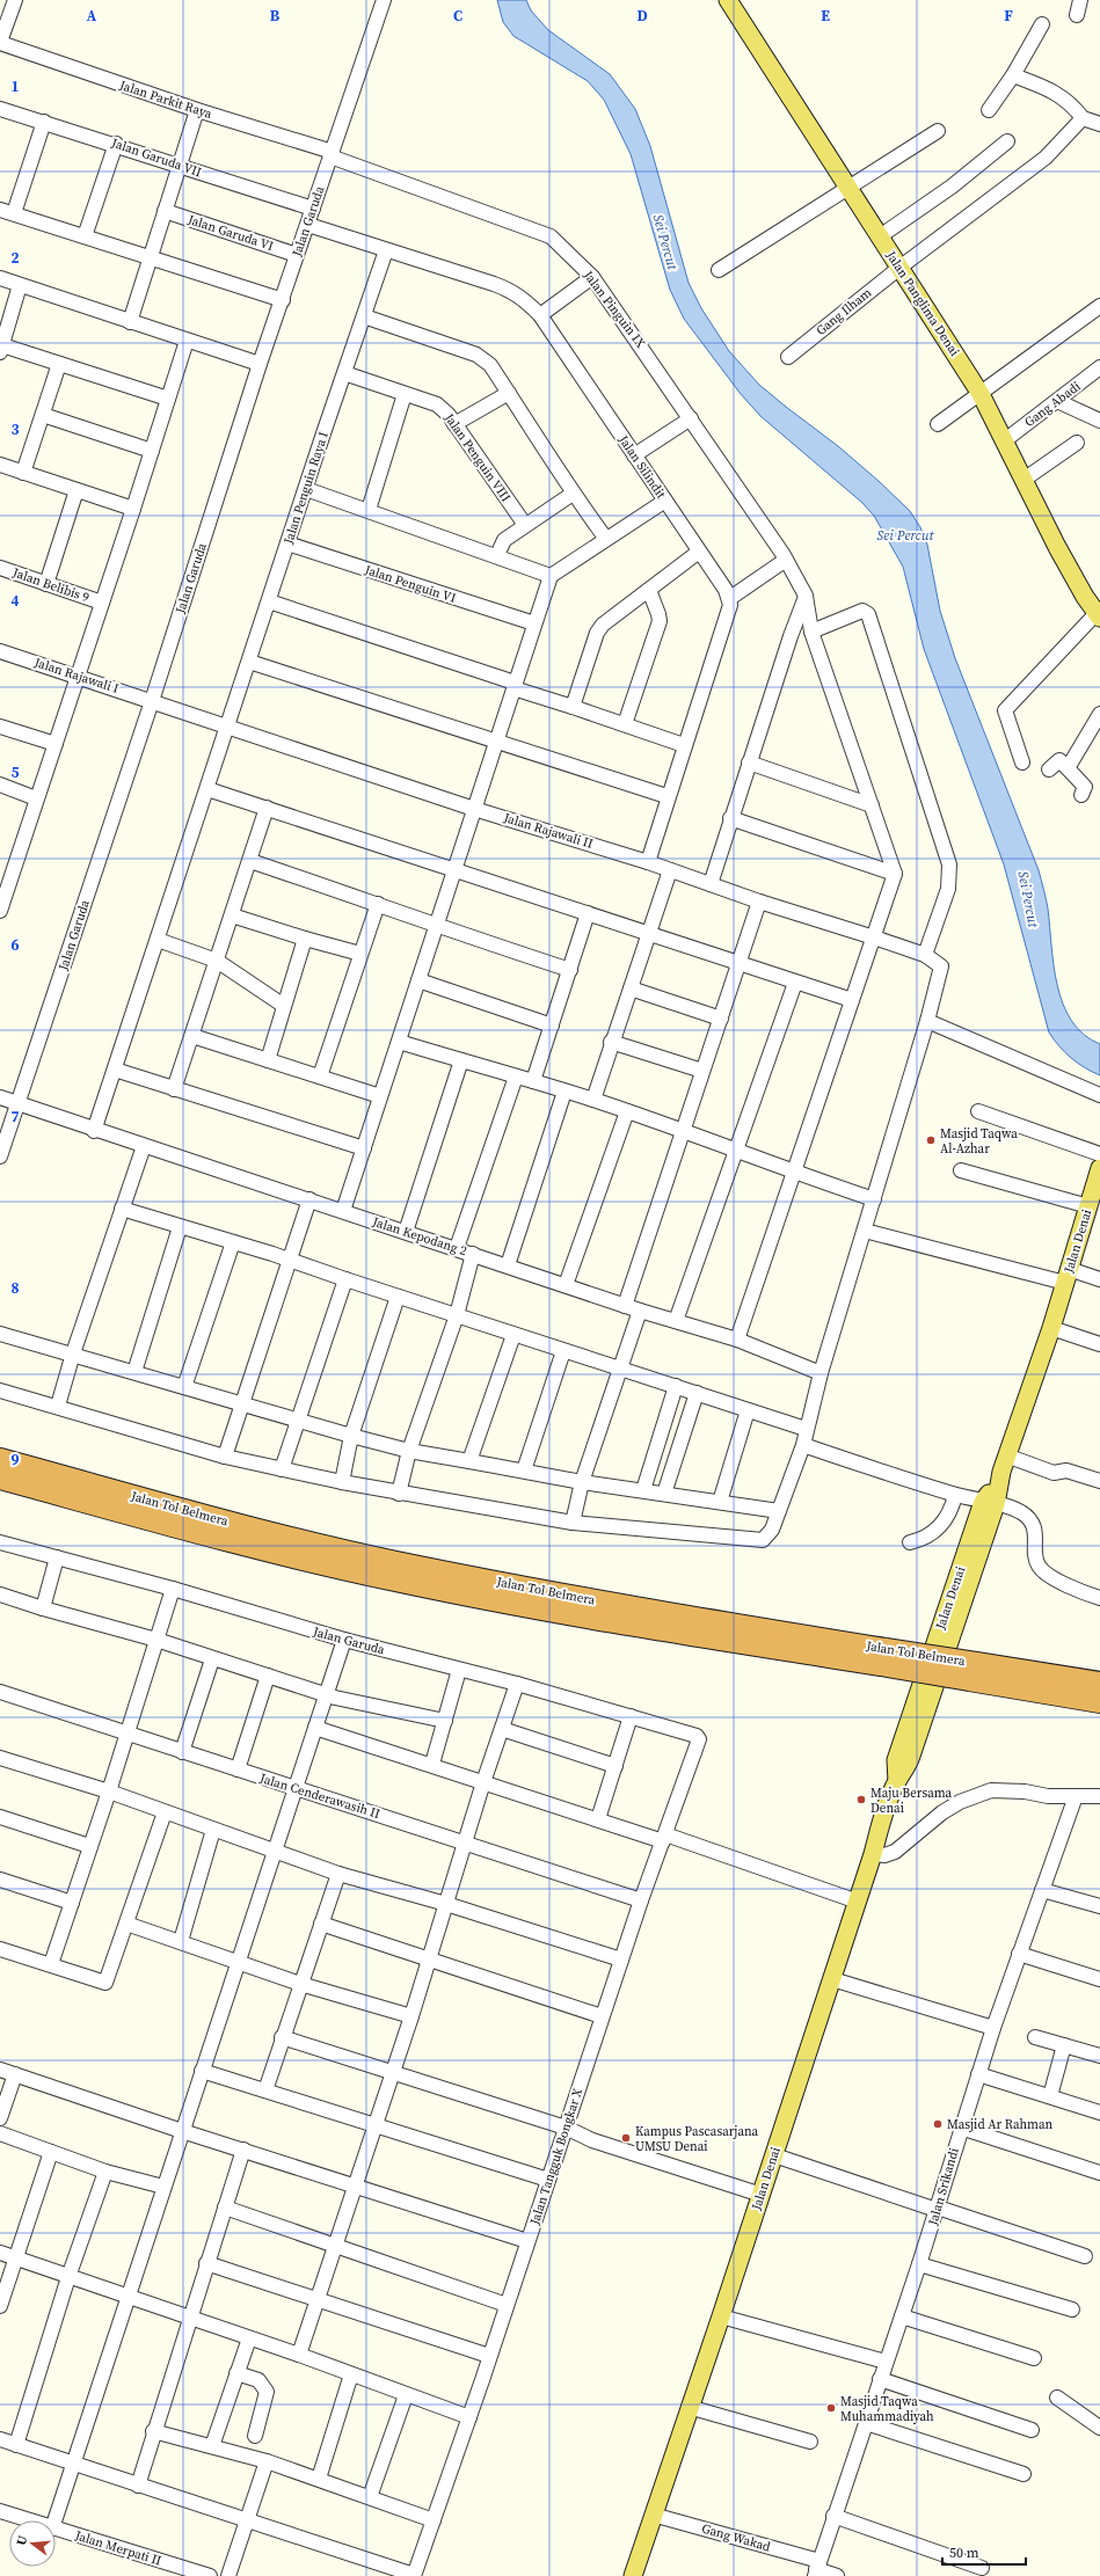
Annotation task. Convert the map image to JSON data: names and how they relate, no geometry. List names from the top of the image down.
{
  "streets": {
    "highway": ["Jalan Tol Belmera"],
    "main road": ["Jalan Panglima Denai", "Jalan Denai"],
    "street": [
      "Jalan Parkit Raya",
      "Jalan Garuda VII",
      "Jalan Garuda",
      "Jalan Garuda VI",
      "Jalan Pinguin IX",
      "Gang Ilham",
      "Gang Abadi",
      "Jalan Penguin VIII",
      "Jalan Silindit",
      "Jalan Penguin Raya I",
      "Jalan Penguin VI",
      "Jalan Belibis 9",
      "Jalan Rajawali I",
      "Jalan Rajawali II",
      "Jalan Kepodang 2",
      "Jalan Cenderawasih II",
      "Jalan Tangguk Bongkar X",
      "Jalan Srikandi",
      "Gang Wakad",
      "Jalan Merpati II"
    ]
  },
  "crossings": [
    ["Jalan Parkit Raya", "Jalan Garuda"],
    ["Jalan Parkit Raya", "Jalan Pinguin IX"],
    ["Jalan Garuda VII", "Jalan Garuda"],
    ["Jalan Garuda", "Jalan Garuda VI"],
    ["Jalan Garuda", "Jalan Pinguin IX"],
    ["Jalan Garuda", "Jalan Silindit"],
    ["Jalan Garuda", "Jalan Rajawali I"],
    ["Jalan Garuda", "Jalan Rajawali II"],
    ["Jalan Garuda", "Jalan Kepodang 2"],
    ["Jalan Garuda", "Jalan Tangguk Bongkar X"],
    ["Jalan Panglima Denai", "Gang Ilham"],
    ["Jalan Panglima Denai", "Gang Abadi"],
    ["Jalan Penguin VIII", "Jalan Penguin Raya I"],
    ["Jalan Silindit", "Jalan Penguin Raya I"],
    ["Jalan Penguin Raya I", "Jalan Penguin VI"],
    ["Jalan Penguin Raya I", "Jalan Rajawali II"],
    ["Jalan Penguin Raya I", "Jalan Kepodang 2"],
    ["Jalan Rajawali I", "Jalan Rajawali II"],
    ["Jalan Denai", "Gang Wakad"],
    ["Jalan Cenderawasih II", "Jalan Tangguk Bongkar X"],
    ["Jalan Srikandi", "Gang Wakad"]
  ],
  "water": ["Sei Percut"],
  "places": [
    "Masjid Taqwa Al-Azhar",
    "Maju Bersama Denai",
    "Masjid Ar Rahman",
    "Kampus Pascasarjana UMSU Denai",
    "Masjid Taqwa Muhammadiyah"
  ],
  "scale_bar": "50 m",
  "north": "left",
  "grid": {
    "columns": [
      "A",
      "B",
      "C",
      "D",
      "E",
      "F"
    ],
    "rows": [
      "1",
      "2",
      "3",
      "4",
      "5",
      "6",
      "7",
      "8",
      "9"
    ]
  }
}
